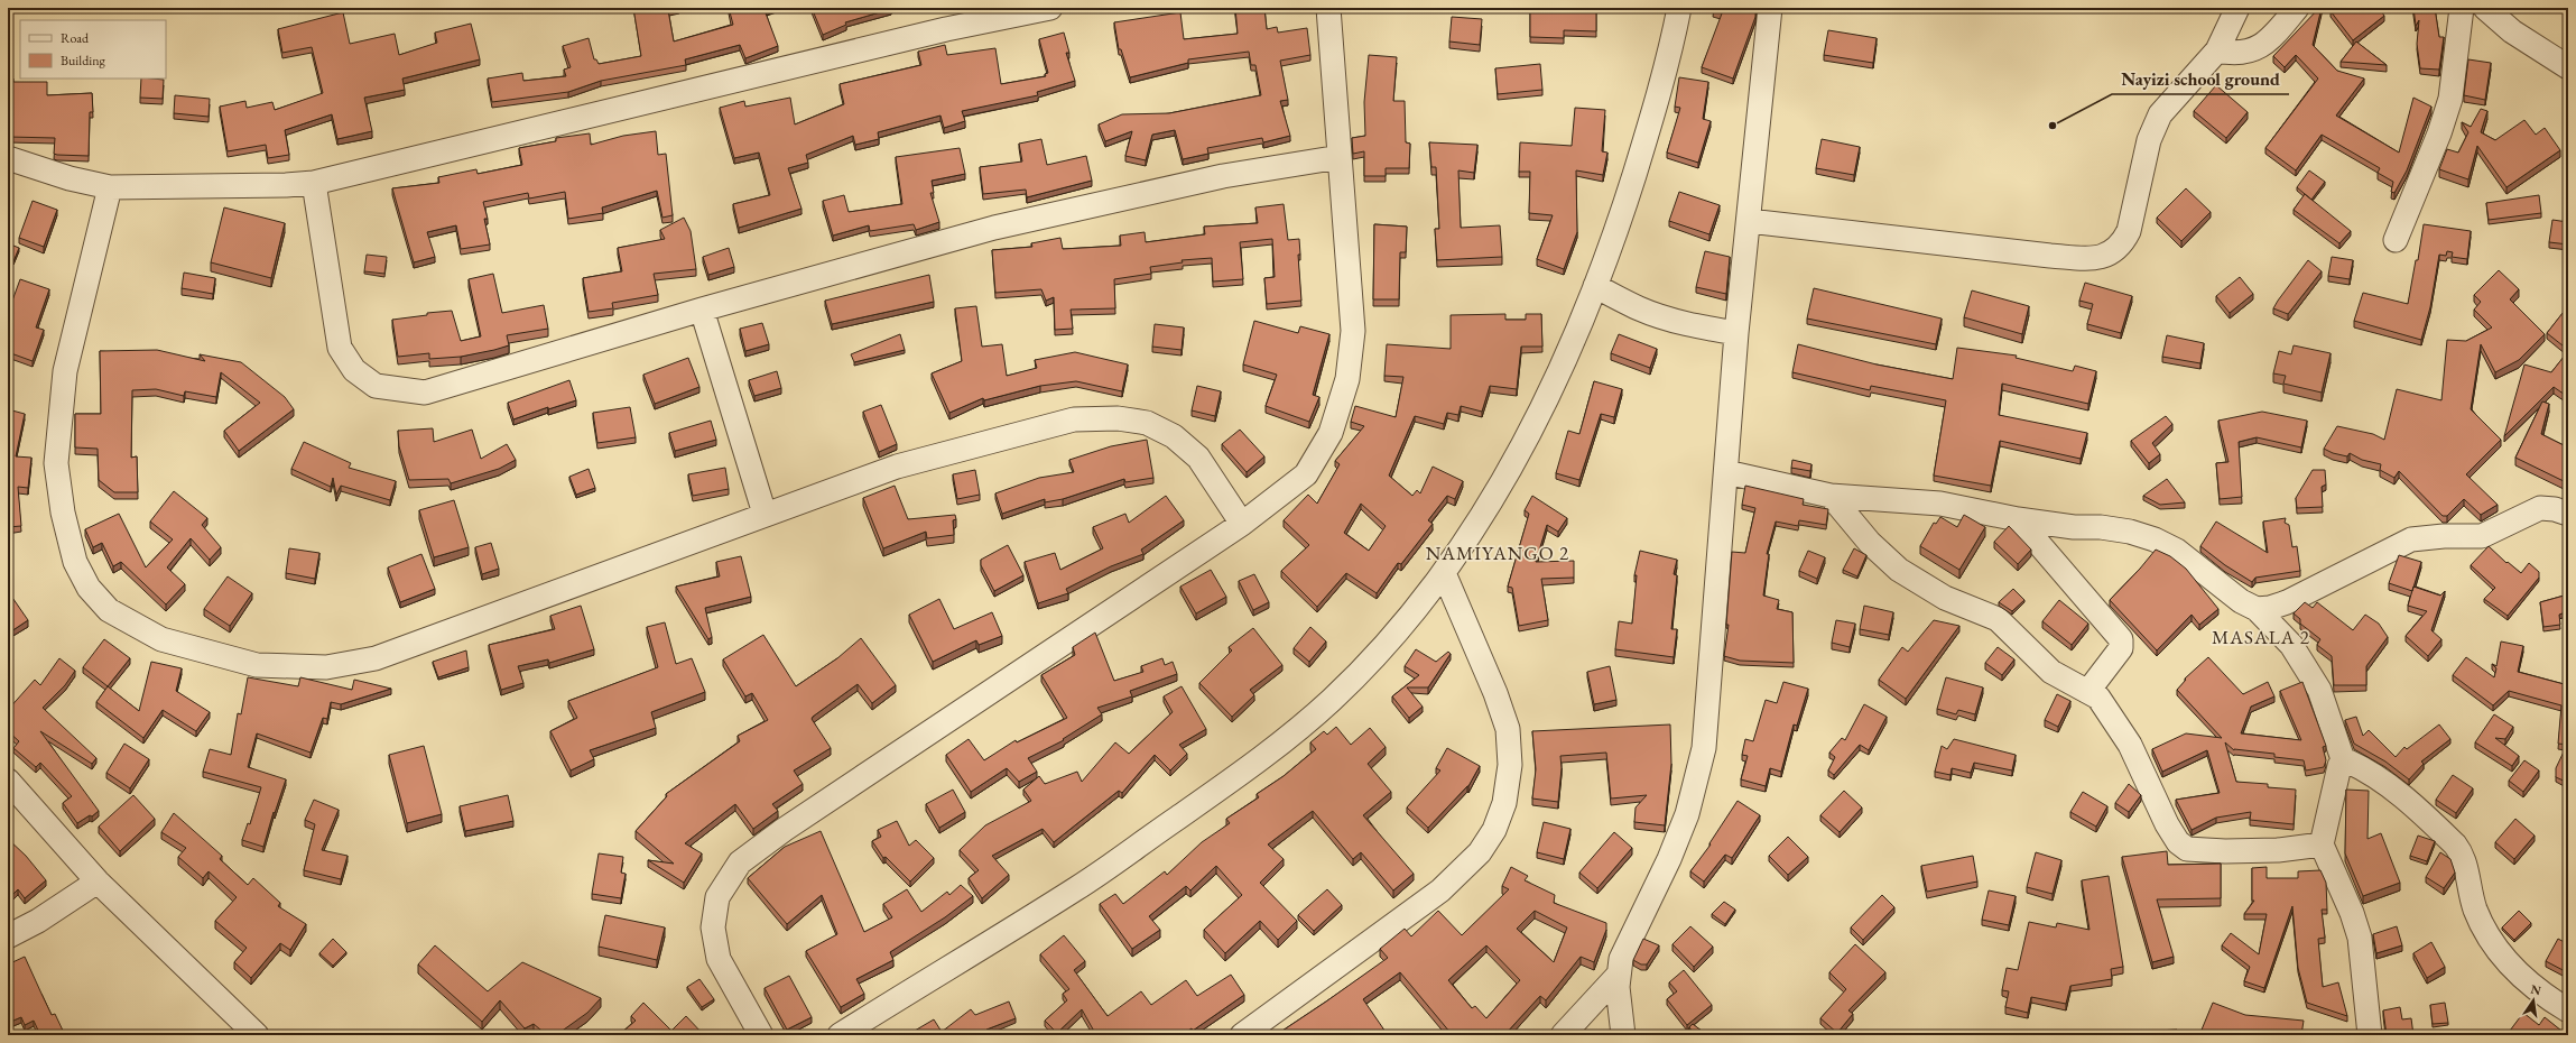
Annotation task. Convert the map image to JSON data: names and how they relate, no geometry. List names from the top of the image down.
{
  "districts": ["NAMIYANGO 2", "MASALA 2"],
  "places": ["Nayizi school ground"],
  "legend": ["Road", "Building"],
  "north": "top"
}
